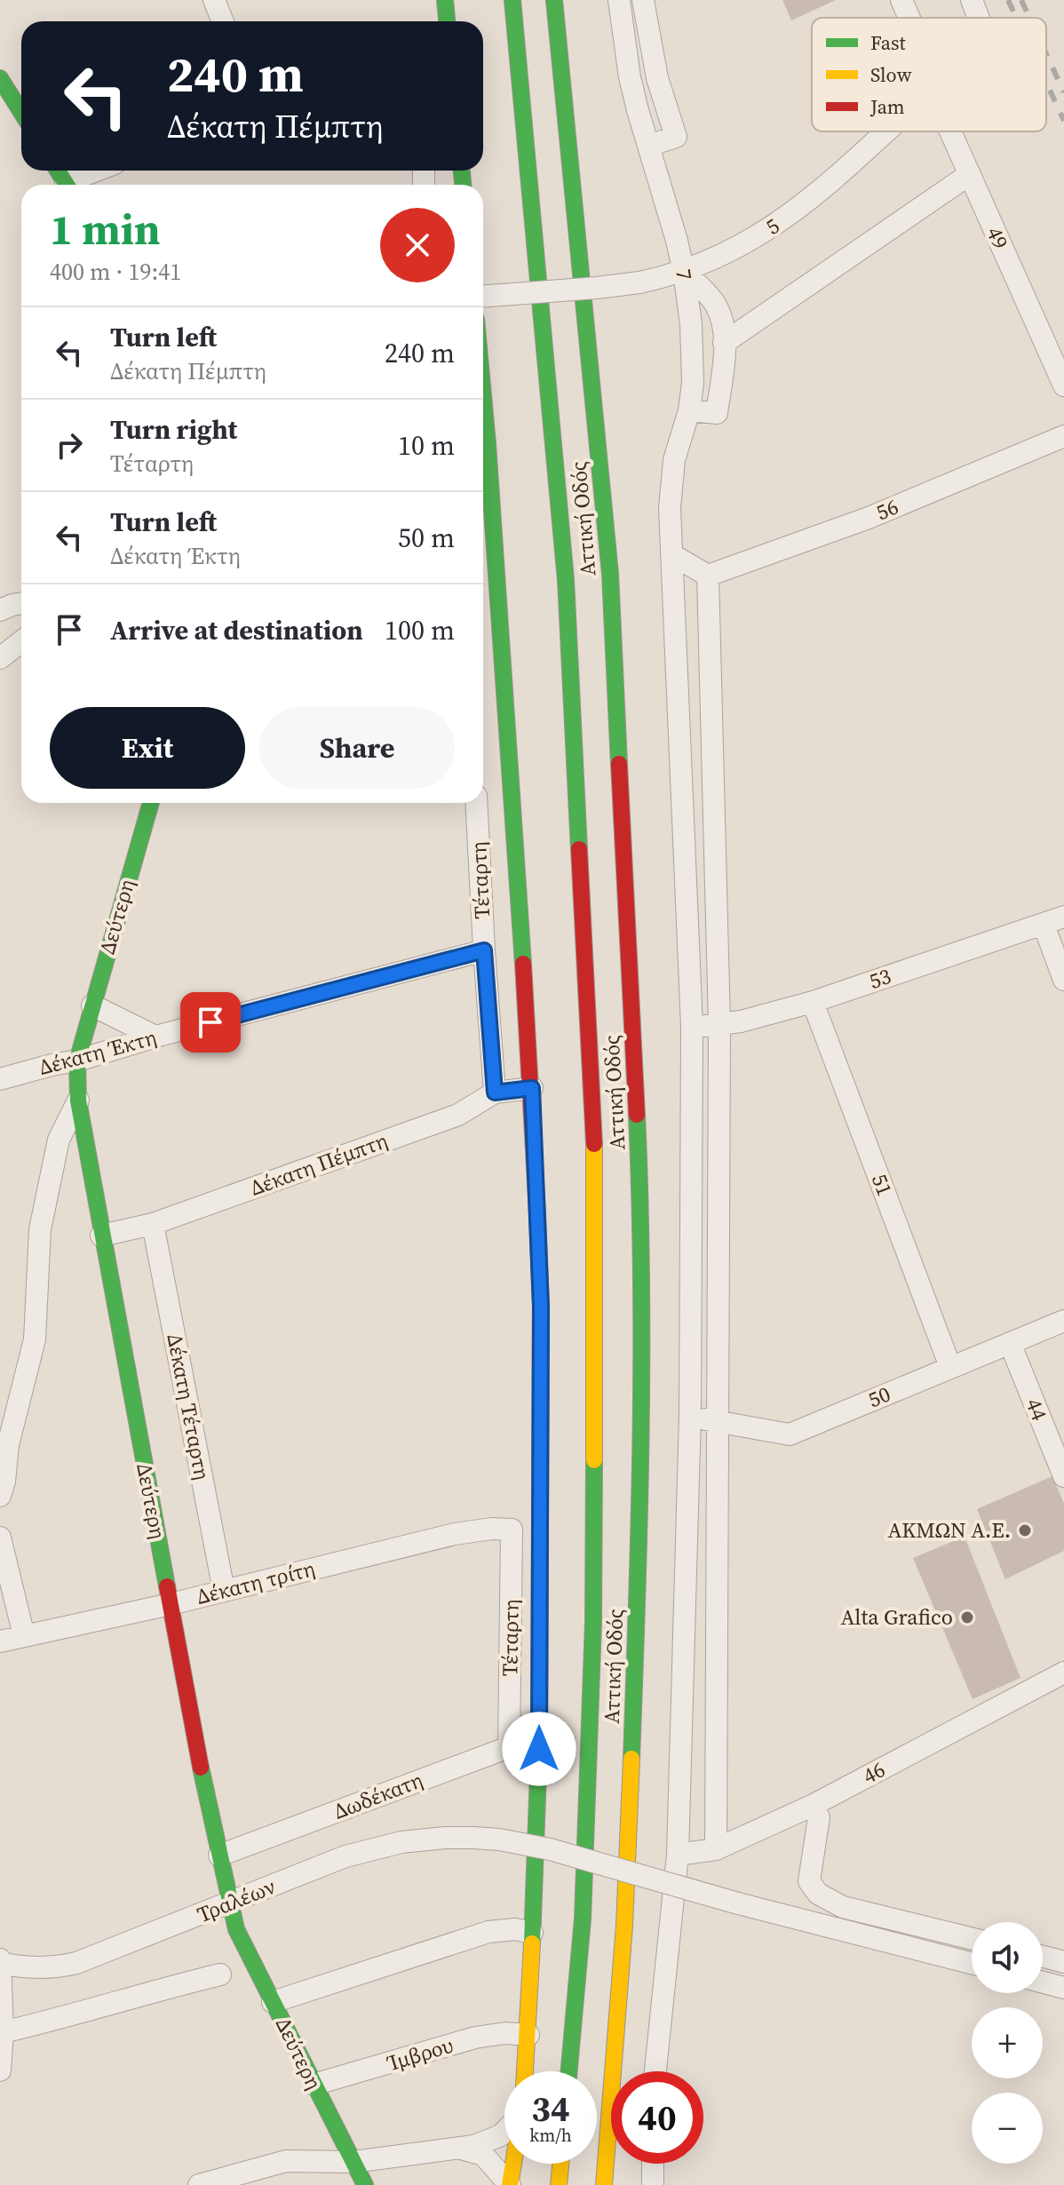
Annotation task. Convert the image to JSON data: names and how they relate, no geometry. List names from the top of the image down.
{
  "streets": {
    "main road": ["Αττική Οδός", "Δεύτερη"],
    "street": [
      "5",
      "49",
      "7",
      "56",
      "Τέταρτη",
      "53",
      "Δέκατη Έκτη",
      "Δέκατη Πέμπτη",
      "51",
      "50",
      "Δέκατη Τέταρτη",
      "44",
      "Δέκατη τρίτη",
      "46",
      "Δωδέκατη",
      "Τραλέων",
      "Ίμβρου"
    ]
  },
  "crossings": [
    ["5", "7"],
    ["7", "53"],
    ["7", "50"],
    ["7", "46"],
    ["Τέταρτη", "Δέκατη Έκτη"],
    ["Τέταρτη", "Δέκατη Πέμπτη"],
    ["Τέταρτη", "Δέκατη τρίτη"],
    ["Τέταρτη", "Δωδέκατη"],
    ["Δεύτερη", "Δέκατη Έκτη"],
    ["Δεύτερη", "Δέκατη Πέμπτη"],
    ["Δεύτερη", "Δέκατη τρίτη"],
    ["Δεύτερη", "Δωδέκατη"],
    ["Δεύτερη", "Τραλέων"],
    ["Δεύτερη", "Ίμβρου"],
    ["53", "51"],
    ["Δέκατη Πέμπτη", "Δέκατη Τέταρτη"],
    ["51", "50"],
    ["50", "44"],
    ["Δέκατη Τέταρτη", "Δέκατη τρίτη"]
  ],
  "places": ["ΑΚΜΩΝ Α.Ε.", "Alta Grafico"],
  "legend": ["Fast", "Slow", "Jam"],
  "page": {
    "turn": ["240 m", "Δέκατη Πέμπτη"],
    "heading": ["1 min", "400 m · 19:41"],
    "list": [
      {
        "name": "Turn left",
        "note": "Δέκατη Πέμπτη",
        "value": "240 m"
      },
      {
        "name": "Turn right",
        "note": "Τέταρτη",
        "value": "10 m"
      },
      {
        "name": "Turn left",
        "note": "Δέκατη Έκτη",
        "value": "50 m"
      },
      {
        "name": "Arrive at destination",
        "value": "100 m"
      }
    ],
    "buttons": ["Exit", "Share"],
    "map_buttons": ["+", "−"],
    "speed": "34 km/h",
    "limit": "40"
  }
}
